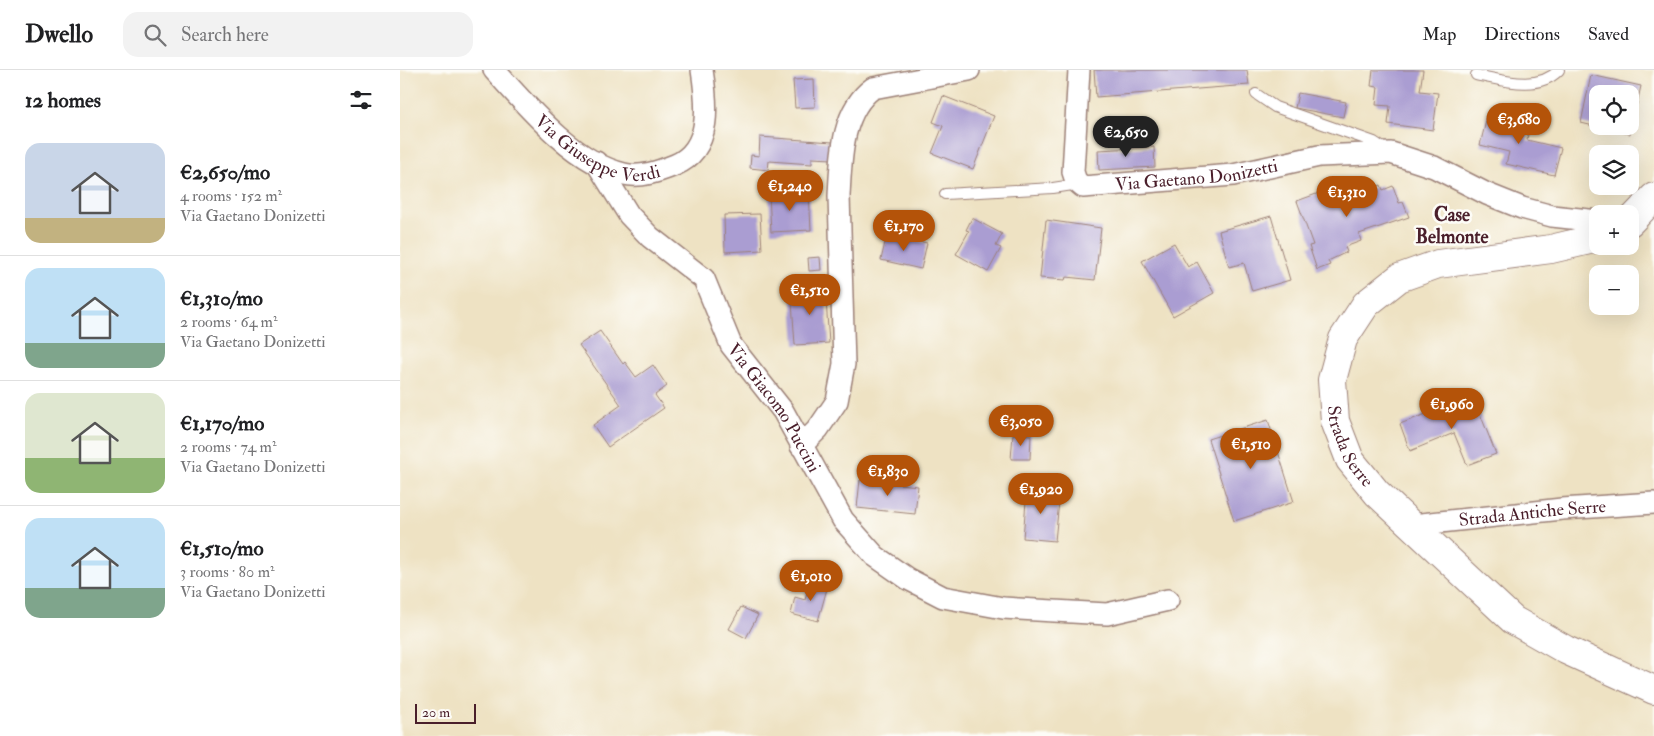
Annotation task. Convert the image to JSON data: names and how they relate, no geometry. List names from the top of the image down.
{
  "streets": {
    "main road": ["Strada Serre"],
    "street": [
      "Via Giuseppe Verdi",
      "Via Gaetano Donizetti",
      "Via Giacomo Puccini",
      "Strada Antiche Serre"
    ]
  },
  "crossings": [
    ["Via Giuseppe Verdi", "Via Giacomo Puccini"],
    ["Strada Serre", "Strada Antiche Serre"]
  ],
  "districts": ["Case Belmonte"],
  "scale_bar": "20 m",
  "page": {
    "header": "Dwello",
    "search": "Search here",
    "nav": ["Map", "Directions", "Saved"],
    "heading": "12 homes",
    "map_buttons": ["+", "−"],
    "price": [
      "€3,680",
      "€2,650",
      "€1,240",
      "€1,310",
      "€1,170",
      "€1,510",
      "€1,960",
      "€3,050",
      "€1,510",
      "€1,830",
      "€1,920",
      "€1,010"
    ],
    "list": [
      {
        "name": "€2,650/mo",
        "note": "4 rooms · 152 m² · Via Gaetano Donizetti"
      },
      {
        "name": "€1,310/mo",
        "note": "2 rooms · 64 m² · Via Gaetano Donizetti"
      },
      {
        "name": "€1,170/mo",
        "note": "2 rooms · 74 m² · Via Gaetano Donizetti"
      },
      {
        "name": "€1,510/mo",
        "note": "3 rooms · 80 m² · Via Gaetano Donizetti"
      }
    ],
    "scale": "20 m"
  }
}
